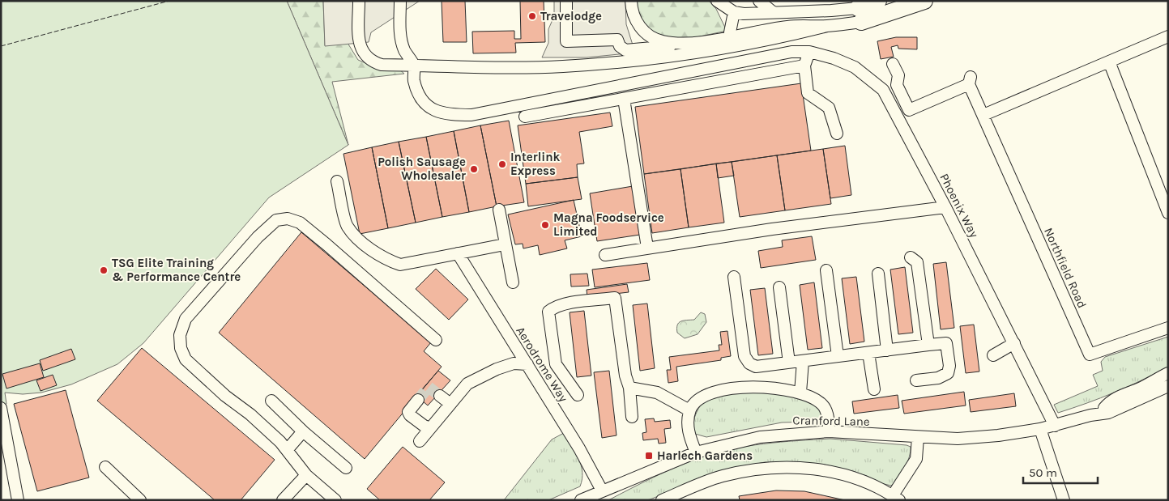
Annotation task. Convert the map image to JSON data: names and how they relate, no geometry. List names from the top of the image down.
{
  "streets": {
    "street": [
      "Phoenix Way",
      "Northfield Road",
      "Aerodrome Way",
      "Cranford Lane"
    ]
  },
  "crossings": [
    ["Phoenix Way", "Cranford Lane"],
    ["Aerodrome Way", "Cranford Lane"]
  ],
  "places": {
    "other": [
      "Travelodge",
      "Interlink Express",
      "Polish Sausage Wholesaler",
      "Magna Foodservice Limited",
      "TSG Elite Training & Performance Centre"
    ],
    "transit": ["Harlech Gardens"]
  },
  "scale_bar": "50 m"
}
